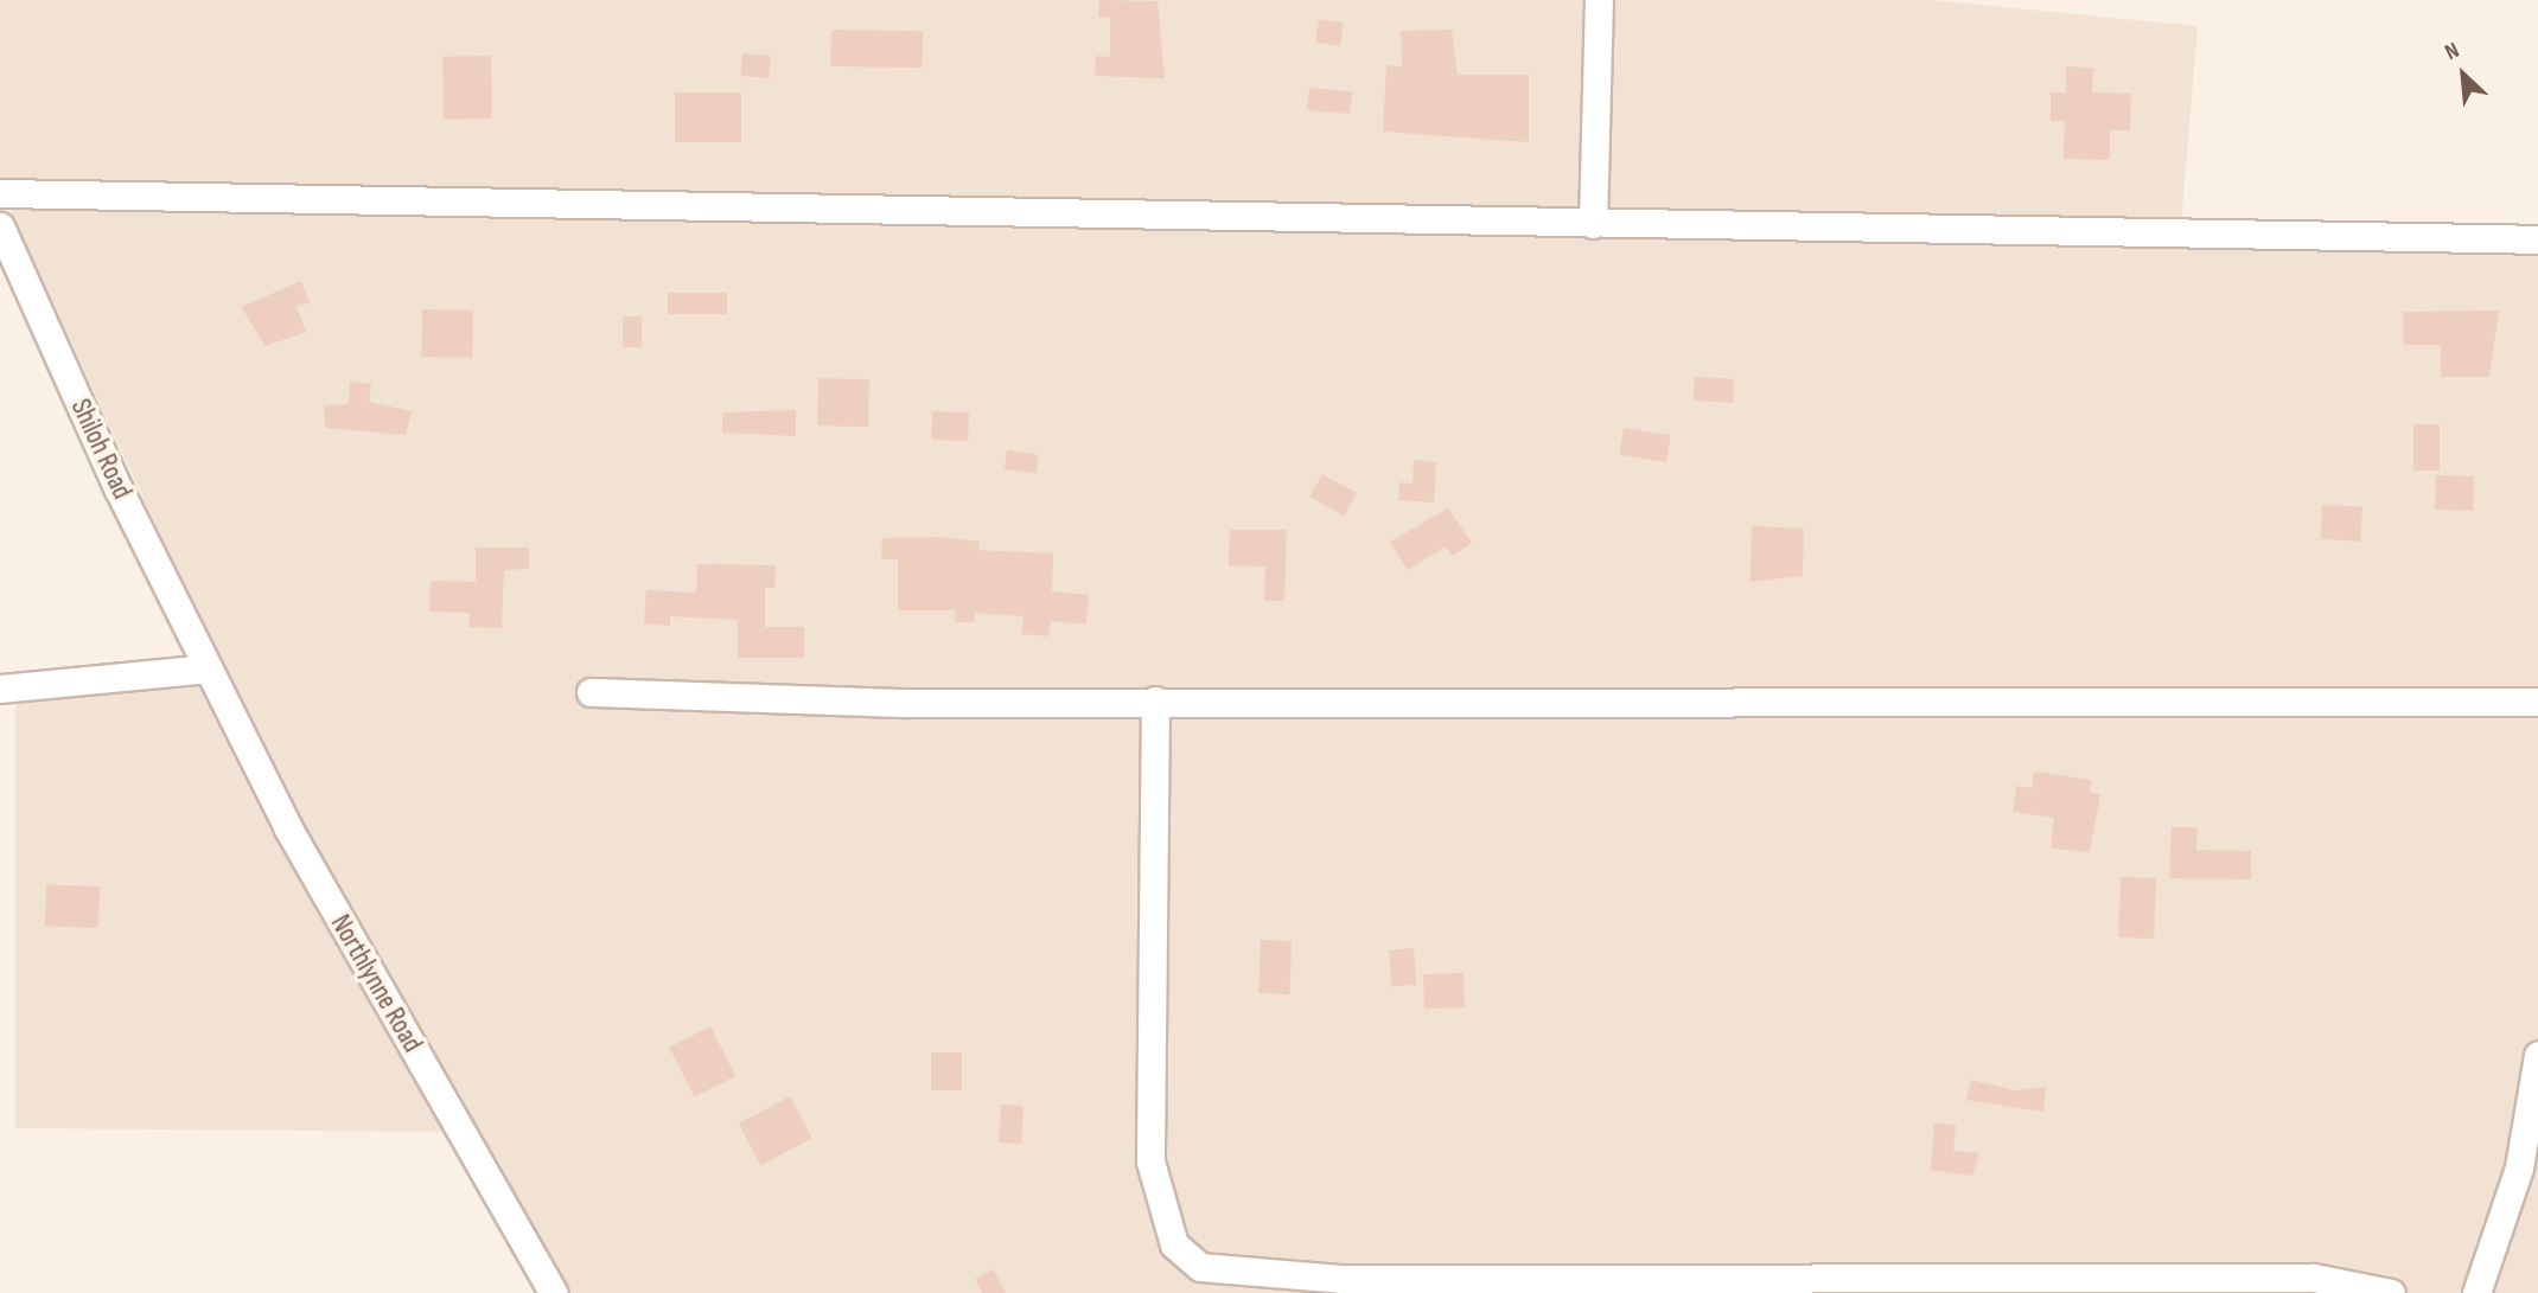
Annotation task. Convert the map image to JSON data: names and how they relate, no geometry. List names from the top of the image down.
{
  "streets": {
    "street": ["Shiloh Road", "Northlynne Road"]
  },
  "crossings": [
    ["Shiloh Road", "Northlynne Road"]
  ],
  "north": "top left"
}
